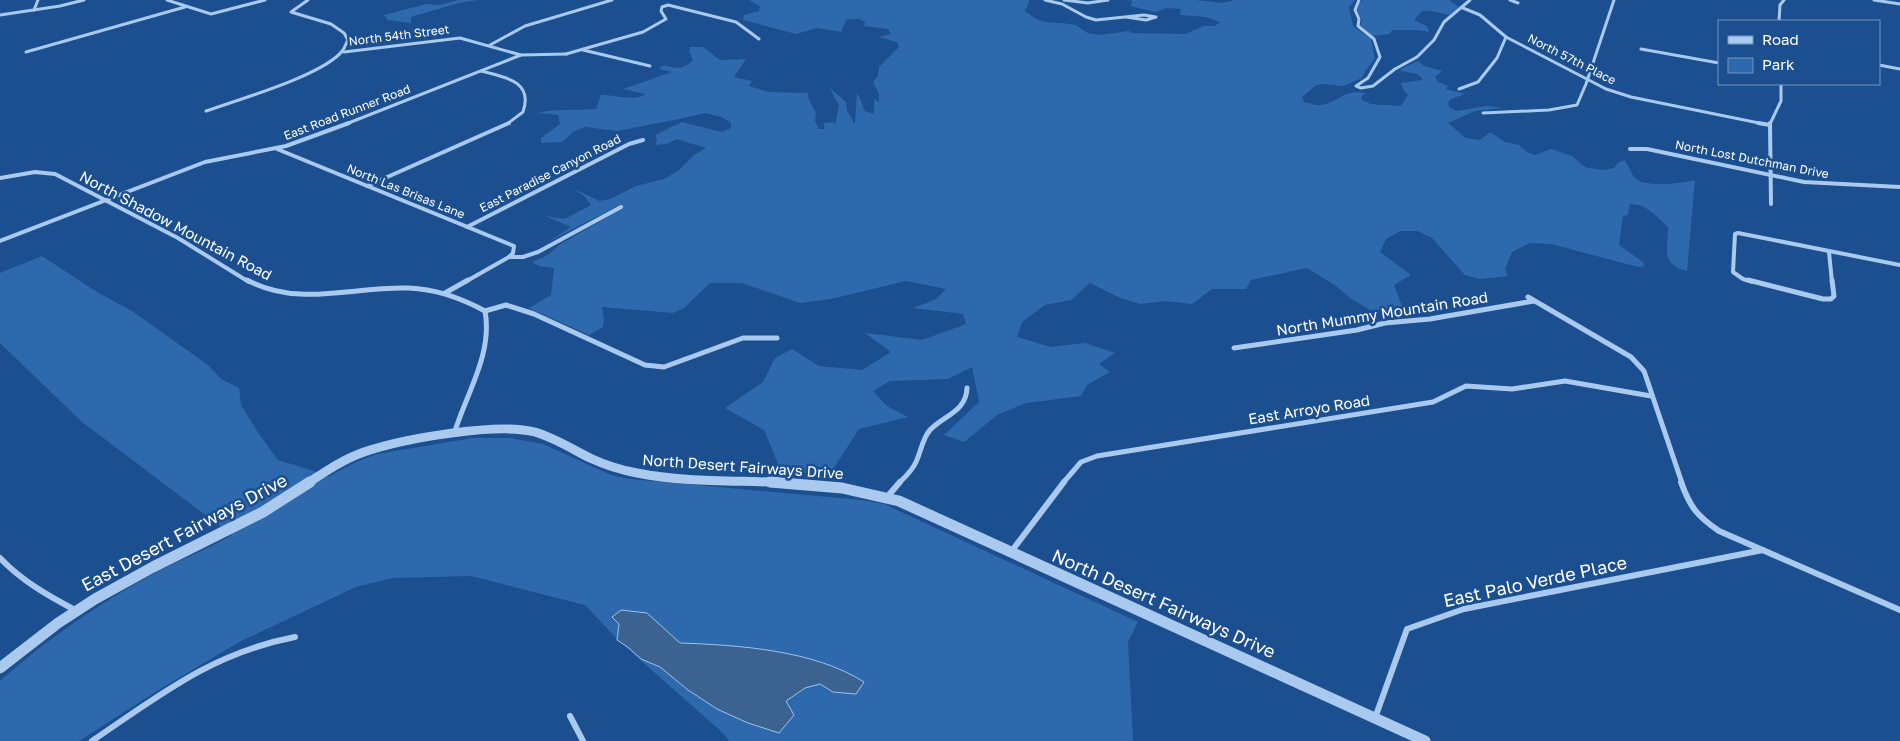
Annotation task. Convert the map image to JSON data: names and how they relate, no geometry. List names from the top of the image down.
{
  "streets": {
    "street": [
      "North 54th Street",
      "North 57th Place",
      "East Road Runner Road",
      "North Lost Dutchman Drive",
      "East Paradise Canyon Road",
      "North Las Brisas Lane",
      "North Shadow Mountain Road",
      "North Mummy Mountain Road",
      "East Arroyo Road",
      "North Desert Fairways Drive",
      "East Desert Fairways Drive",
      "East Palo Verde Place"
    ]
  },
  "crossings": [
    ["North 54th Street", "East Road Runner Road"],
    ["East Road Runner Road", "North Las Brisas Lane"],
    ["East Road Runner Road", "North Shadow Mountain Road"],
    ["East Paradise Canyon Road", "North Las Brisas Lane"],
    ["East Arroyo Road", "North Desert Fairways Drive"],
    ["North Desert Fairways Drive", "East Desert Fairways Drive"],
    ["North Desert Fairways Drive", "East Palo Verde Place"]
  ],
  "legend": ["Road", "Park"]
}
